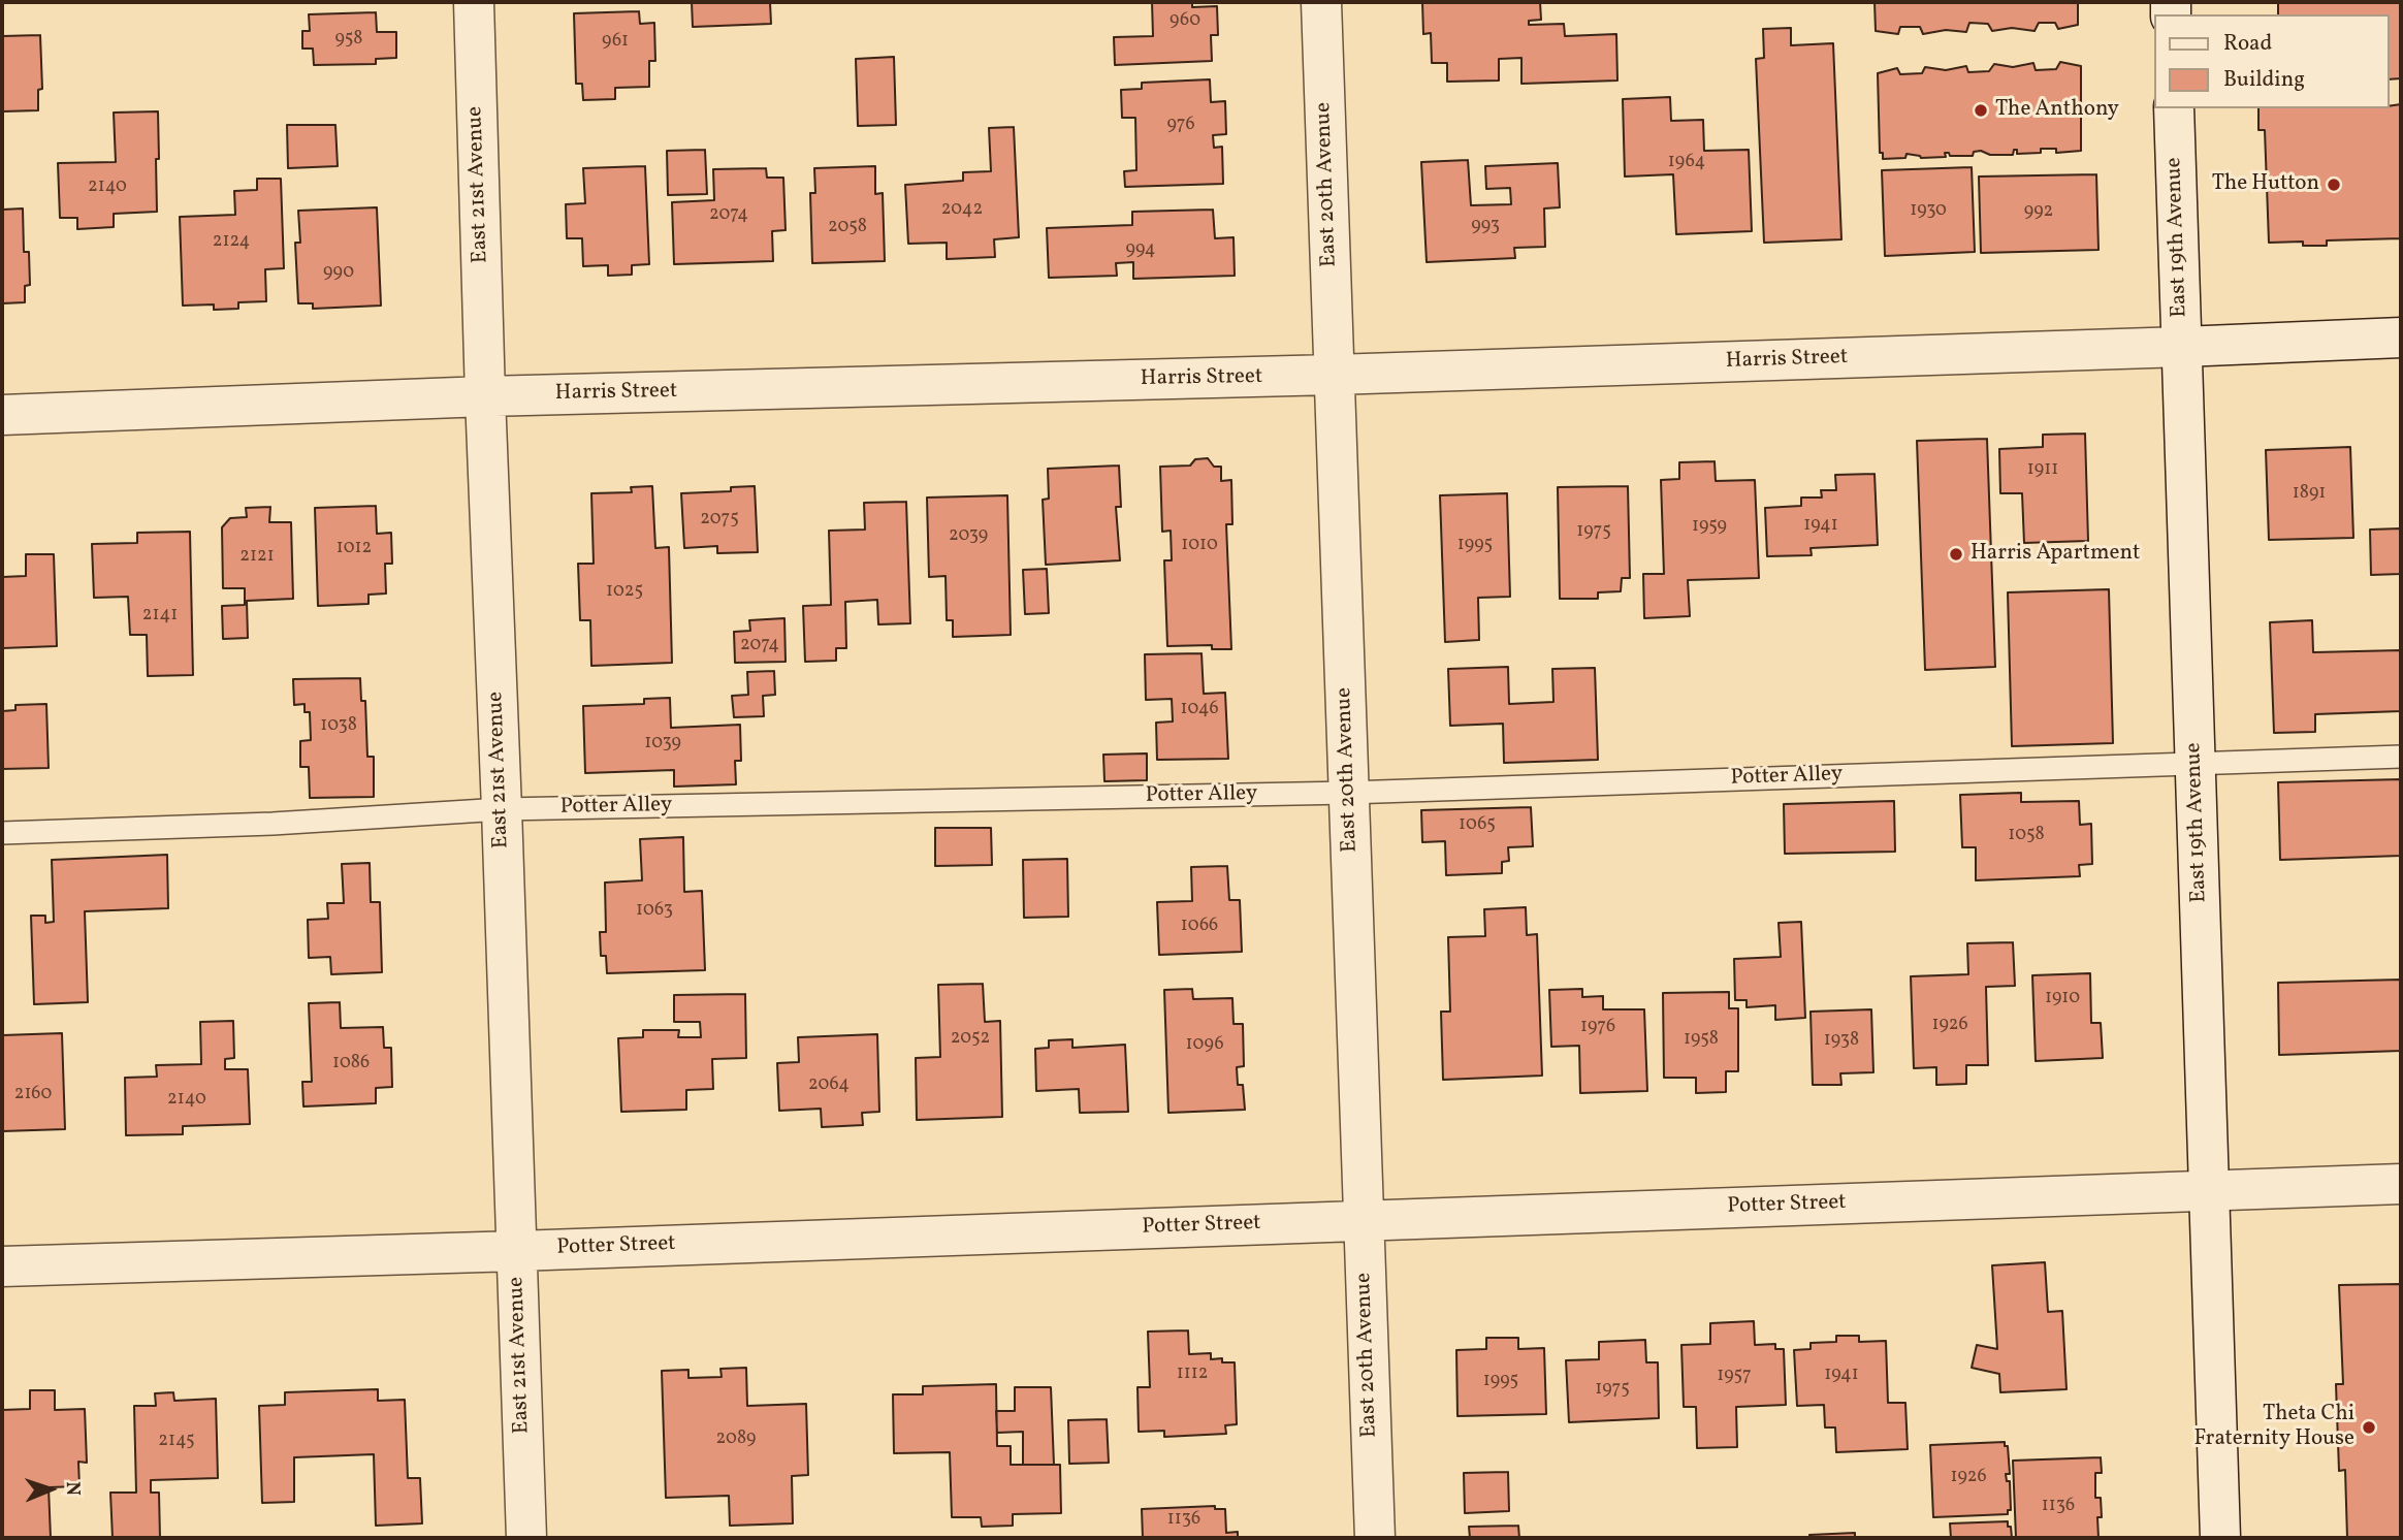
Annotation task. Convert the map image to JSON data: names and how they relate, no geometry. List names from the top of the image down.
{
  "streets": {
    "street": [
      "East 21st Avenue",
      "East 20th Avenue",
      "East 19th Avenue",
      "Harris Street",
      "Potter Street"
    ],
    "lane": ["Potter Alley"]
  },
  "crossings": [
    ["East 21st Avenue", "Harris Street"],
    ["East 21st Avenue", "Potter Alley"],
    ["East 21st Avenue", "Potter Street"],
    ["East 20th Avenue", "Harris Street"],
    ["East 20th Avenue", "Potter Alley"],
    ["East 20th Avenue", "Potter Street"],
    ["East 19th Avenue", "Harris Street"],
    ["East 19th Avenue", "Potter Alley"],
    ["East 19th Avenue", "Potter Street"]
  ],
  "places": [
    "The Anthony",
    "The Hutton",
    "Harris Apartment",
    "Theta Chi Fraternity House"
  ],
  "house_numbers": [
    "960",
    "958",
    "961",
    "976",
    "1964",
    "2140",
    "2042",
    "1930",
    "992",
    "2074",
    "993",
    "2058",
    "2124",
    "994",
    "990",
    "1911",
    "1891",
    "2075",
    "1941",
    "1959",
    "1975",
    "2039",
    "1010",
    "1995",
    "1012",
    "2121",
    "1025",
    "2141",
    "2074",
    "1046",
    "1038",
    "1039",
    "1065",
    "1058",
    "1063",
    "1066",
    "1910",
    "1926",
    "1976",
    "2052",
    "1958",
    "1938",
    "1096",
    "1086",
    "2064",
    "2160",
    "2140",
    "1112",
    "1941",
    "1957",
    "1995",
    "1975",
    "2089",
    "2145",
    "1926",
    "1136",
    "1136"
  ],
  "legend": ["Road", "Building"],
  "north": "right"
}
